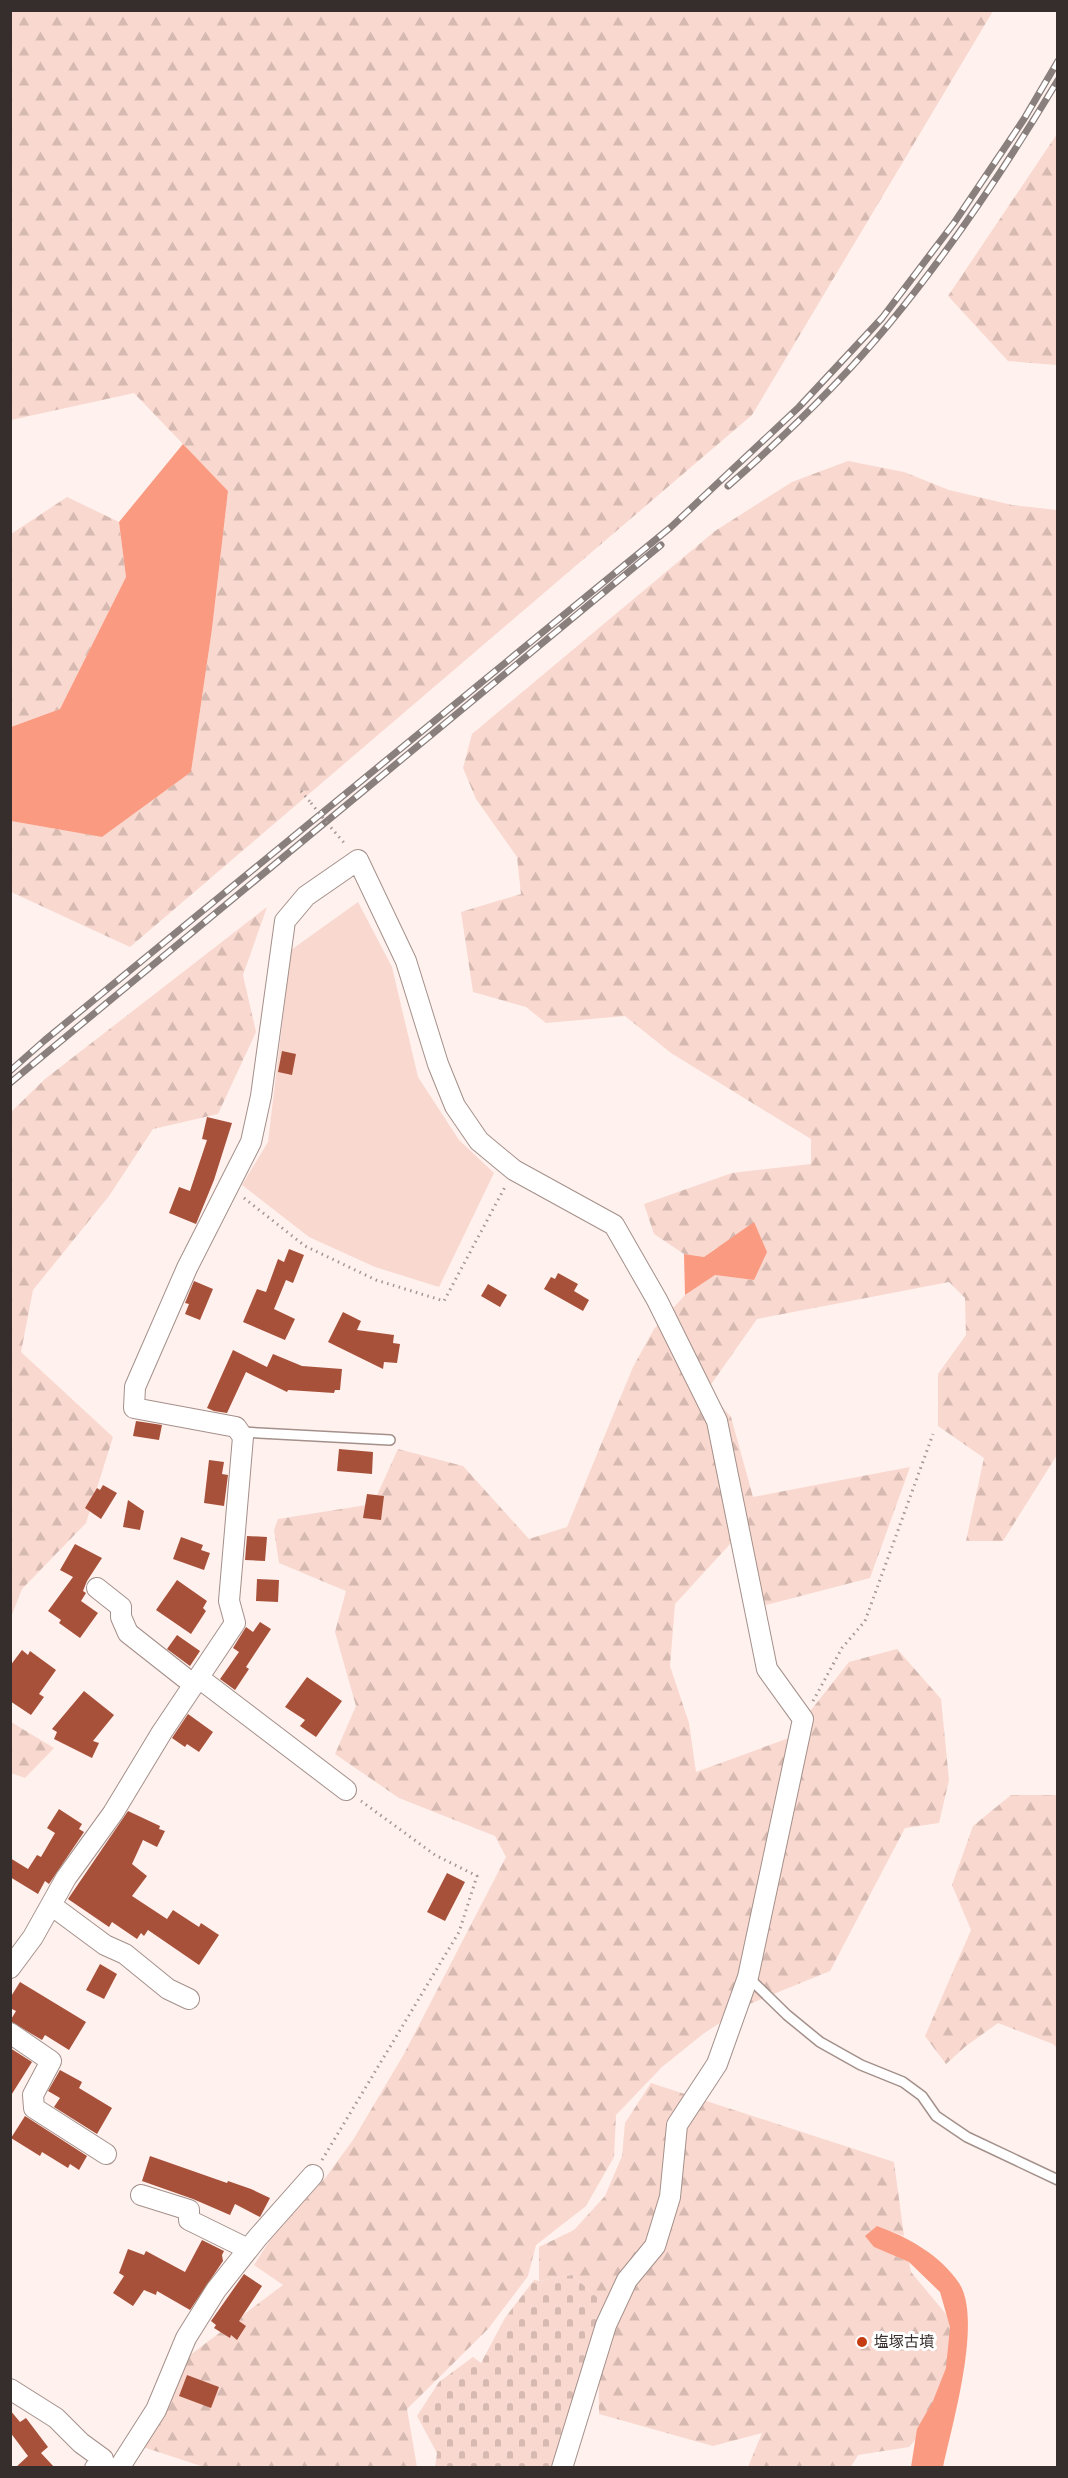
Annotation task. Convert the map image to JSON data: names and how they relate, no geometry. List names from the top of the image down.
{
  "places": ["塩塚古墳"]
}
